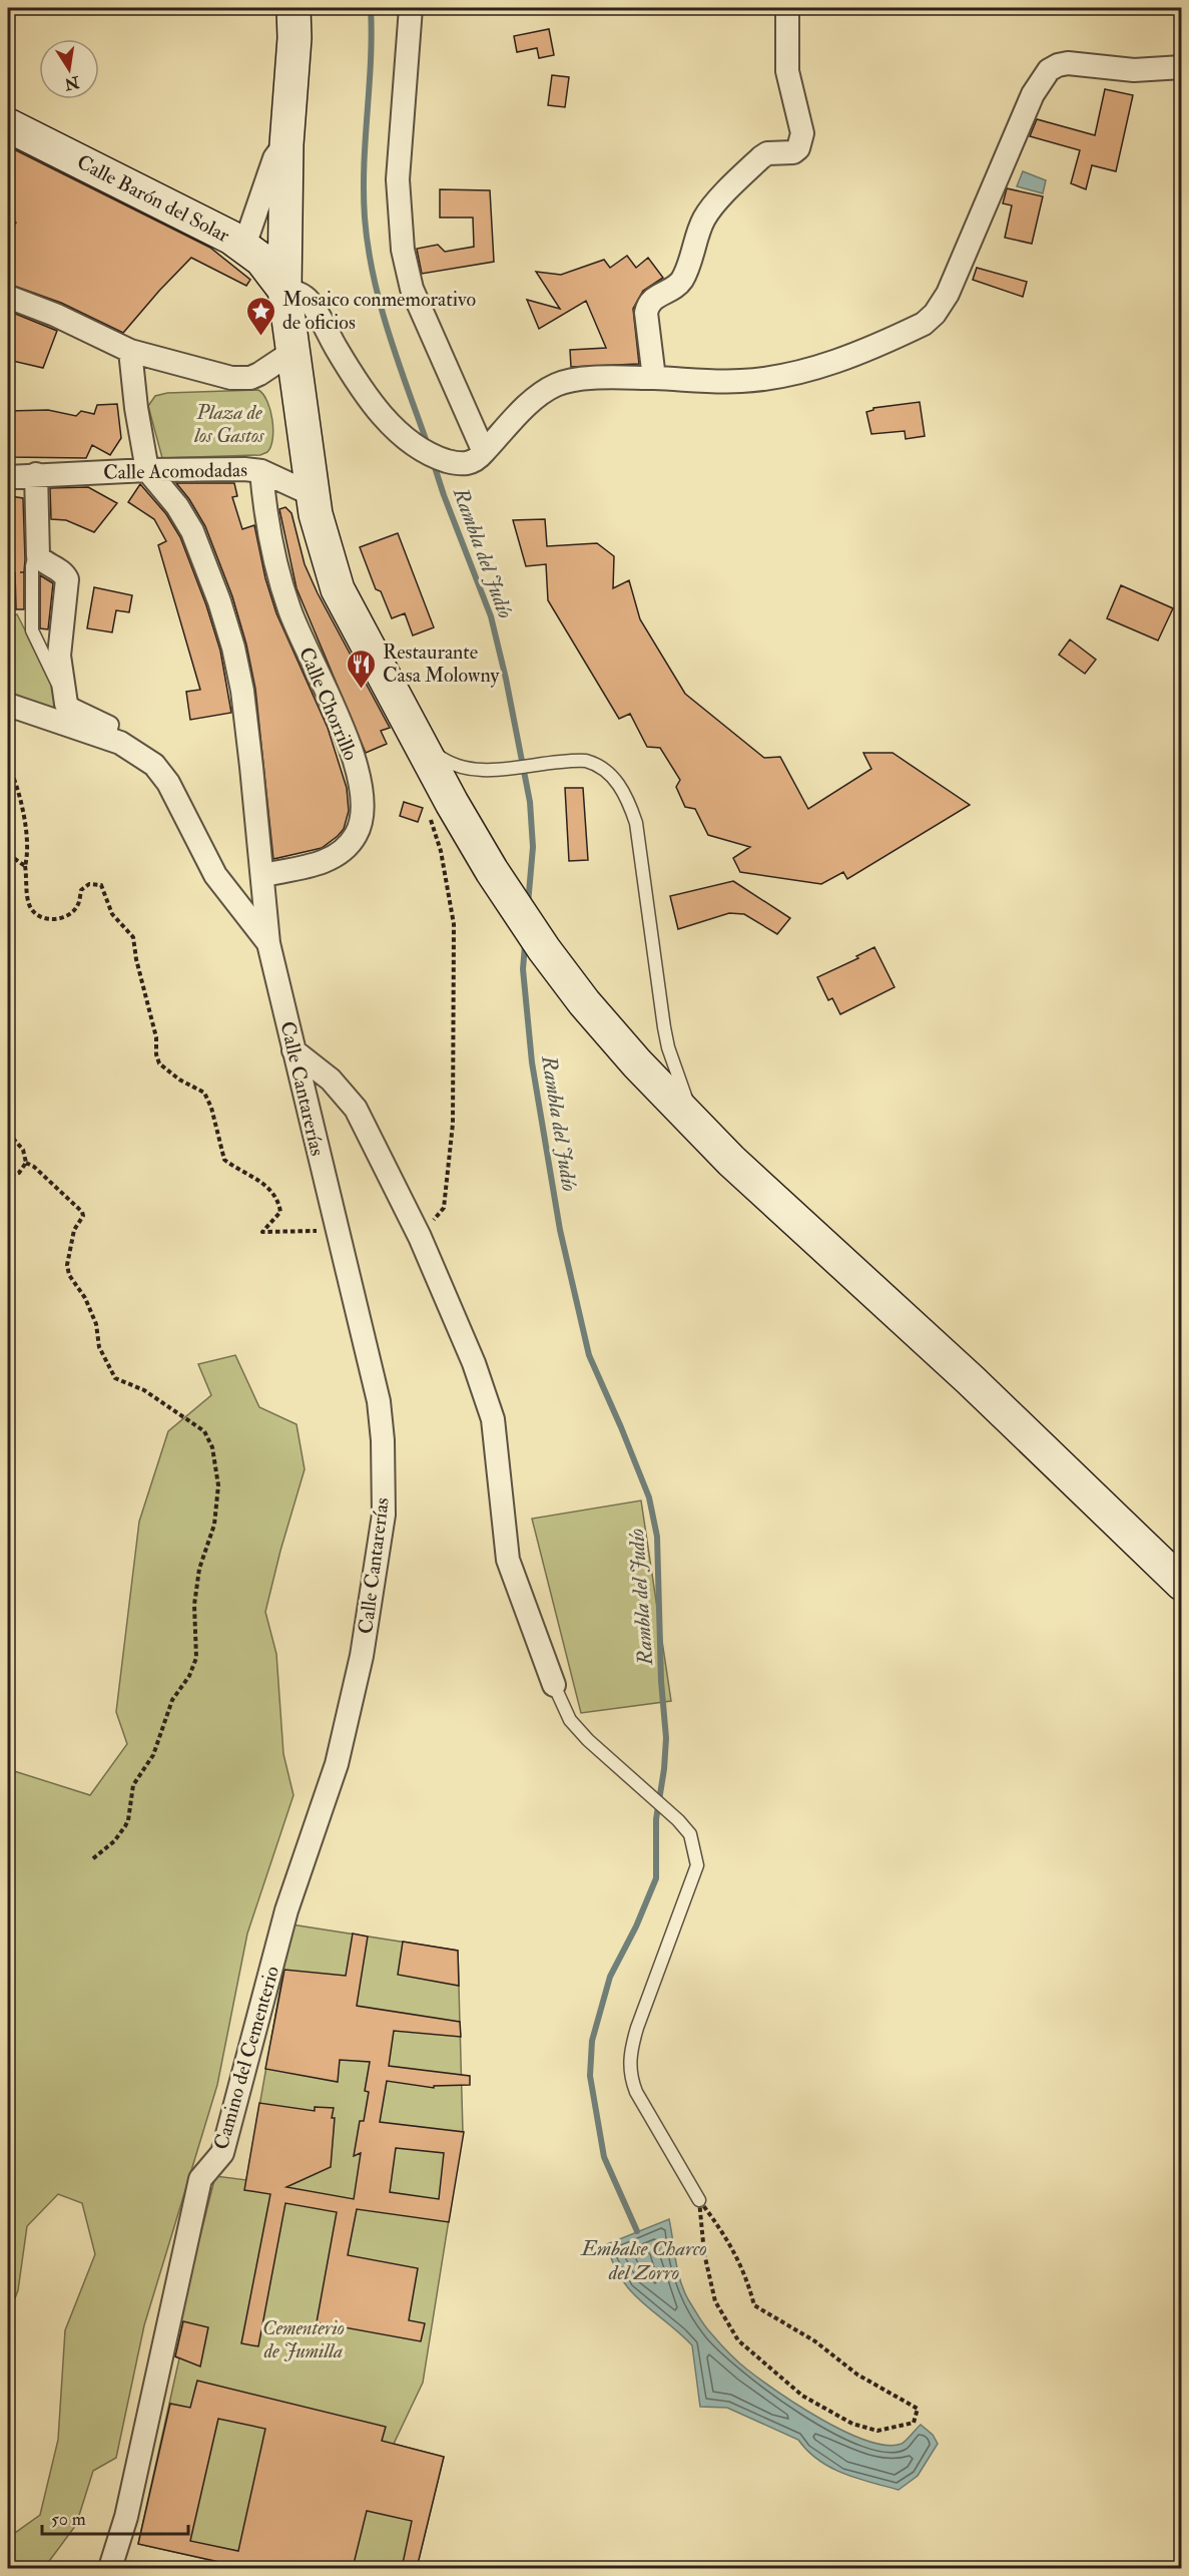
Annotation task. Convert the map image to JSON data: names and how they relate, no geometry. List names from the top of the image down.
{
  "streets": {
    "main road": ["Calle Barón del Solar"],
    "street": [
      "Calle Acomodadas",
      "Calle Chorrillo",
      "Calle Cantarerías",
      "Camino del Cementerio"
    ]
  },
  "crossings": [
    ["Calle Acomodadas", "Calle Chorrillo"],
    ["Calle Acomodadas", "Calle Cantarerías"],
    ["Calle Chorrillo", "Calle Cantarerías"],
    ["Calle Cantarerías", "Camino del Cementerio"]
  ],
  "water": ["Rambla del Judío", "Embalse Charco del Zorro"],
  "parks": ["Plaza de los Gastos", "Cementerio de Jumilla"],
  "places": {
    "place": ["Mosaico conmemorativo de oficios"],
    "restaurant": ["Restaurante Casa Molowny"]
  },
  "scale_bar": "50 m",
  "north": "bottom"
}
